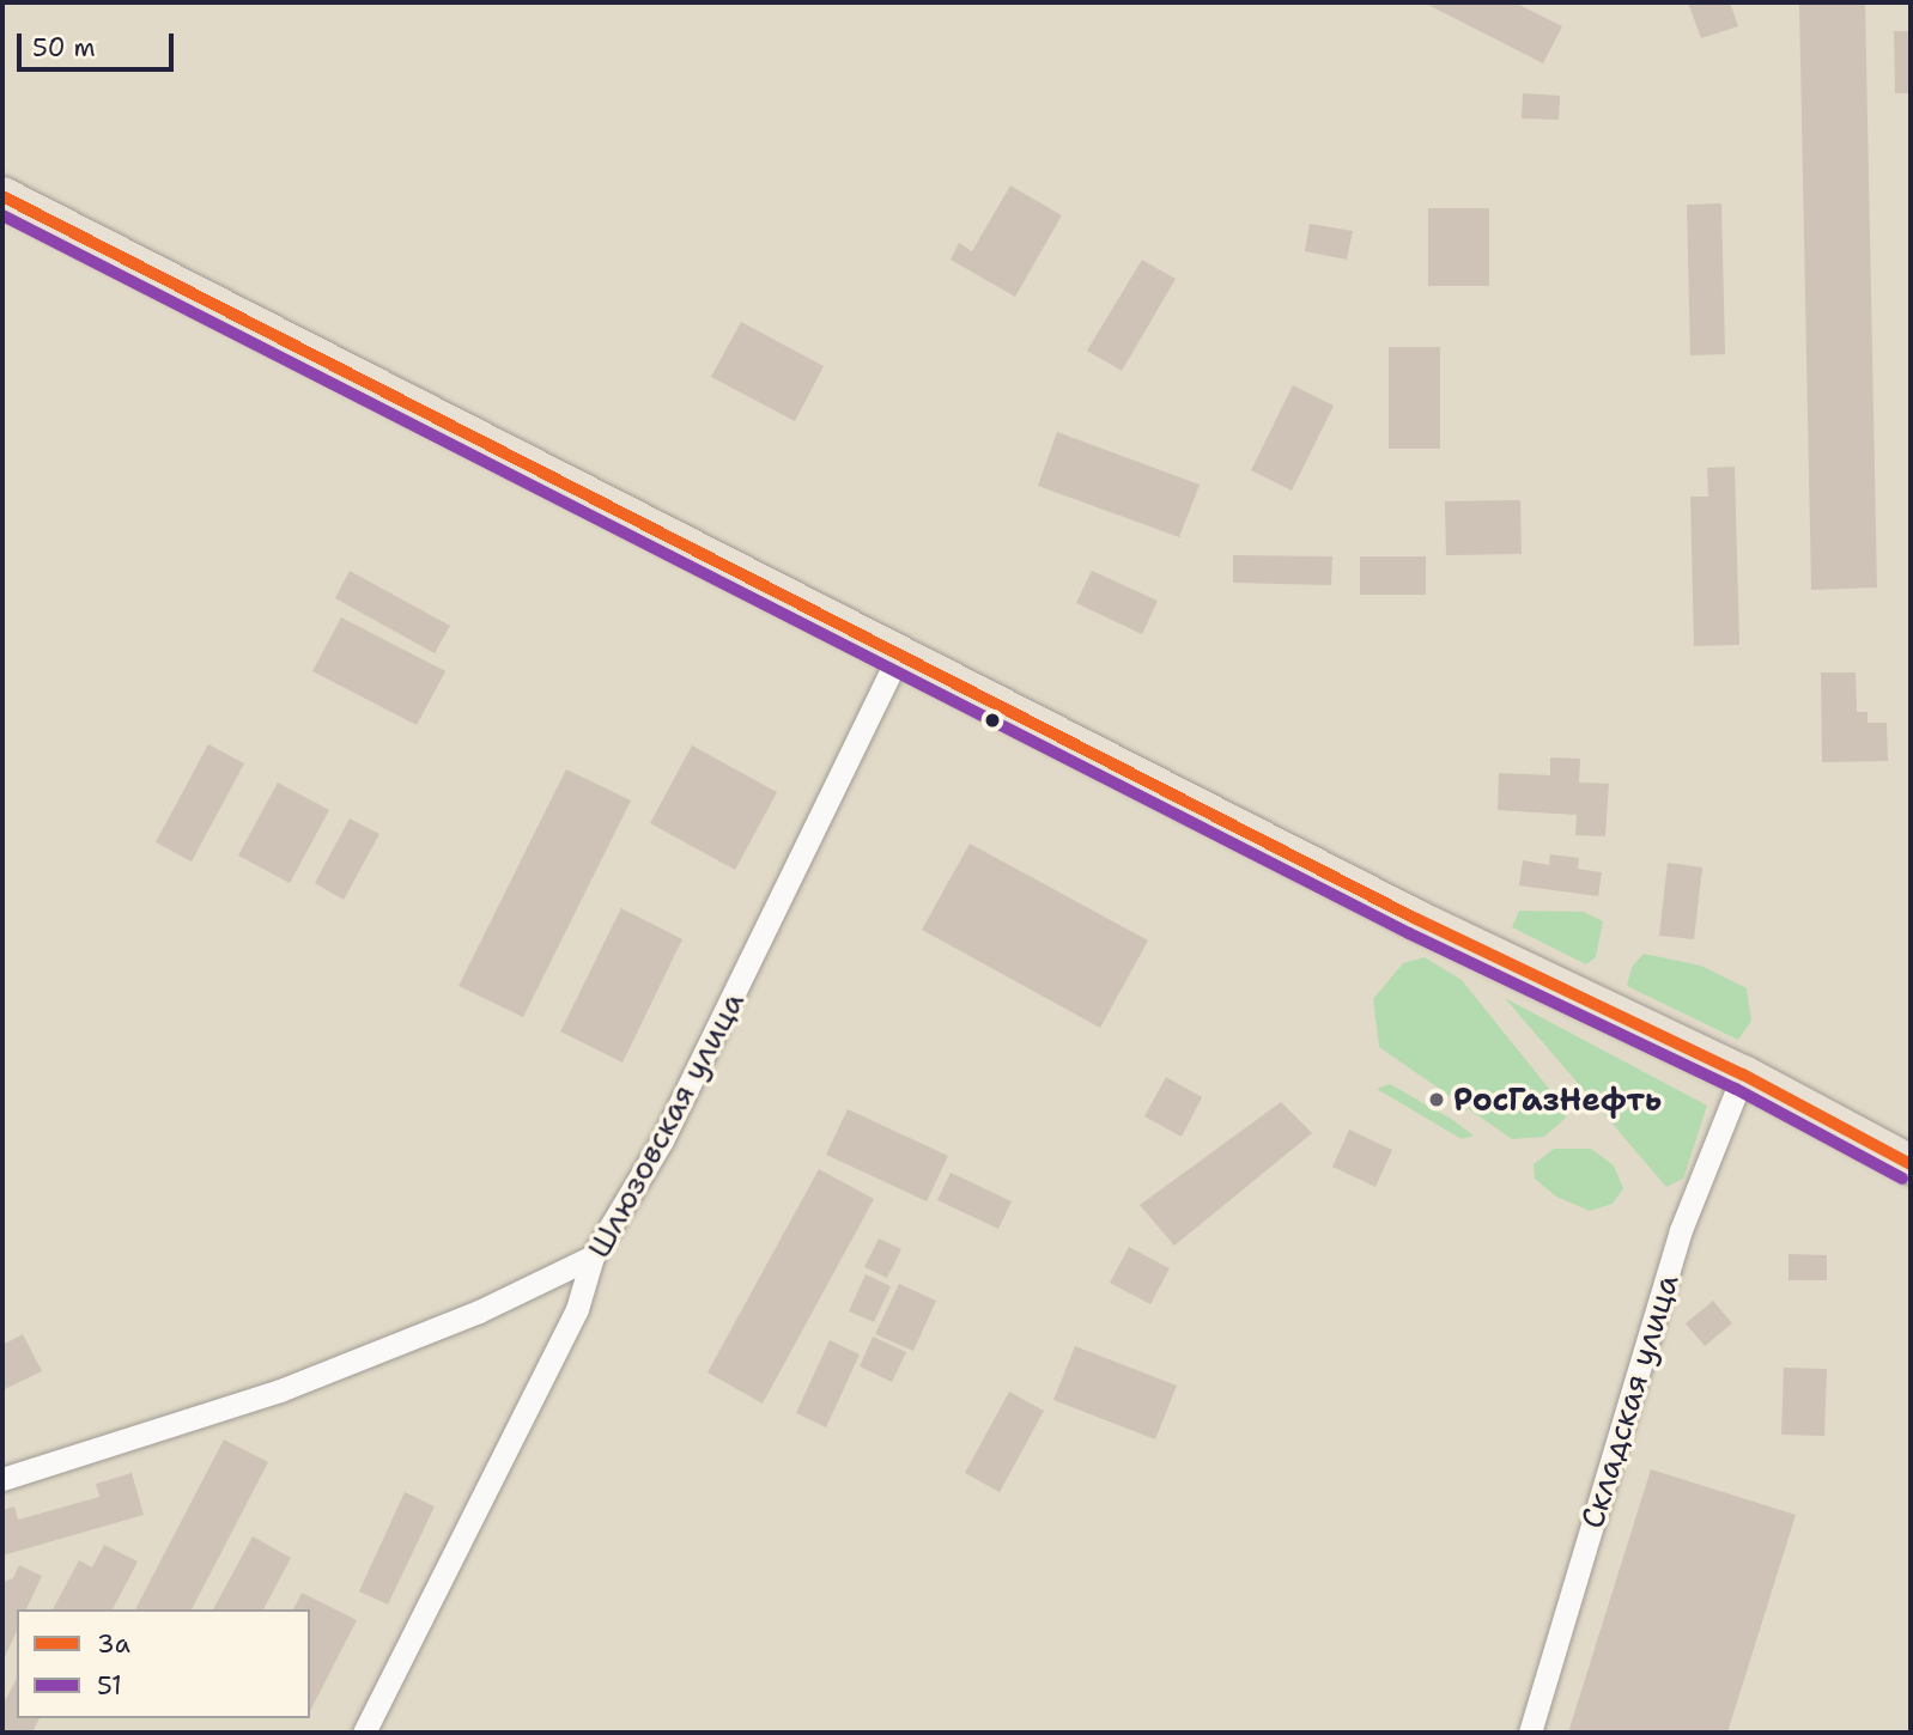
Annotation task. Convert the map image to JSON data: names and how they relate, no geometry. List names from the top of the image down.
{
  "streets": {
    "street": ["Шлюзовская улица", "Складская улица"]
  },
  "places": ["РосГазНефть"],
  "lines": ["transit line 3а", "transit line 51"],
  "legend": ["3а", "51"],
  "scale_bar": "50 m"
}
